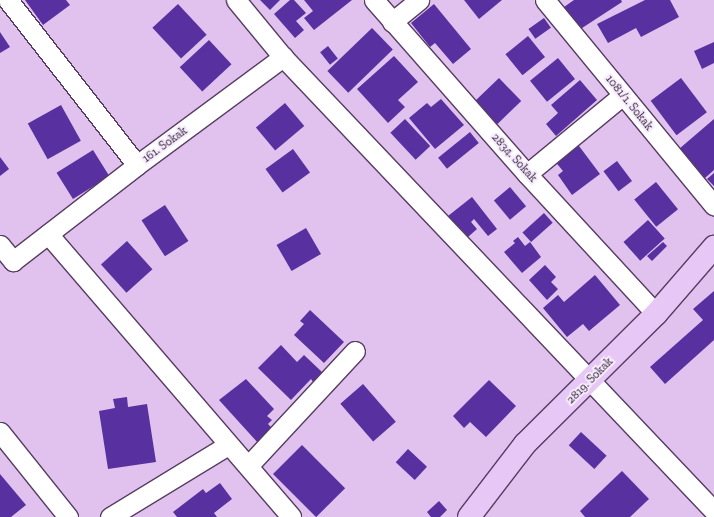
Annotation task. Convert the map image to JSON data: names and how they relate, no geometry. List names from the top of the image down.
{
  "streets": {
    "main road": ["2819. Sokak"],
    "street": ["1081/1. Sokak", "161. Sokak", "2834. Sokak"]
  },
  "crossings": [
    ["2834. Sokak", "2819. Sokak"]
  ]
}
